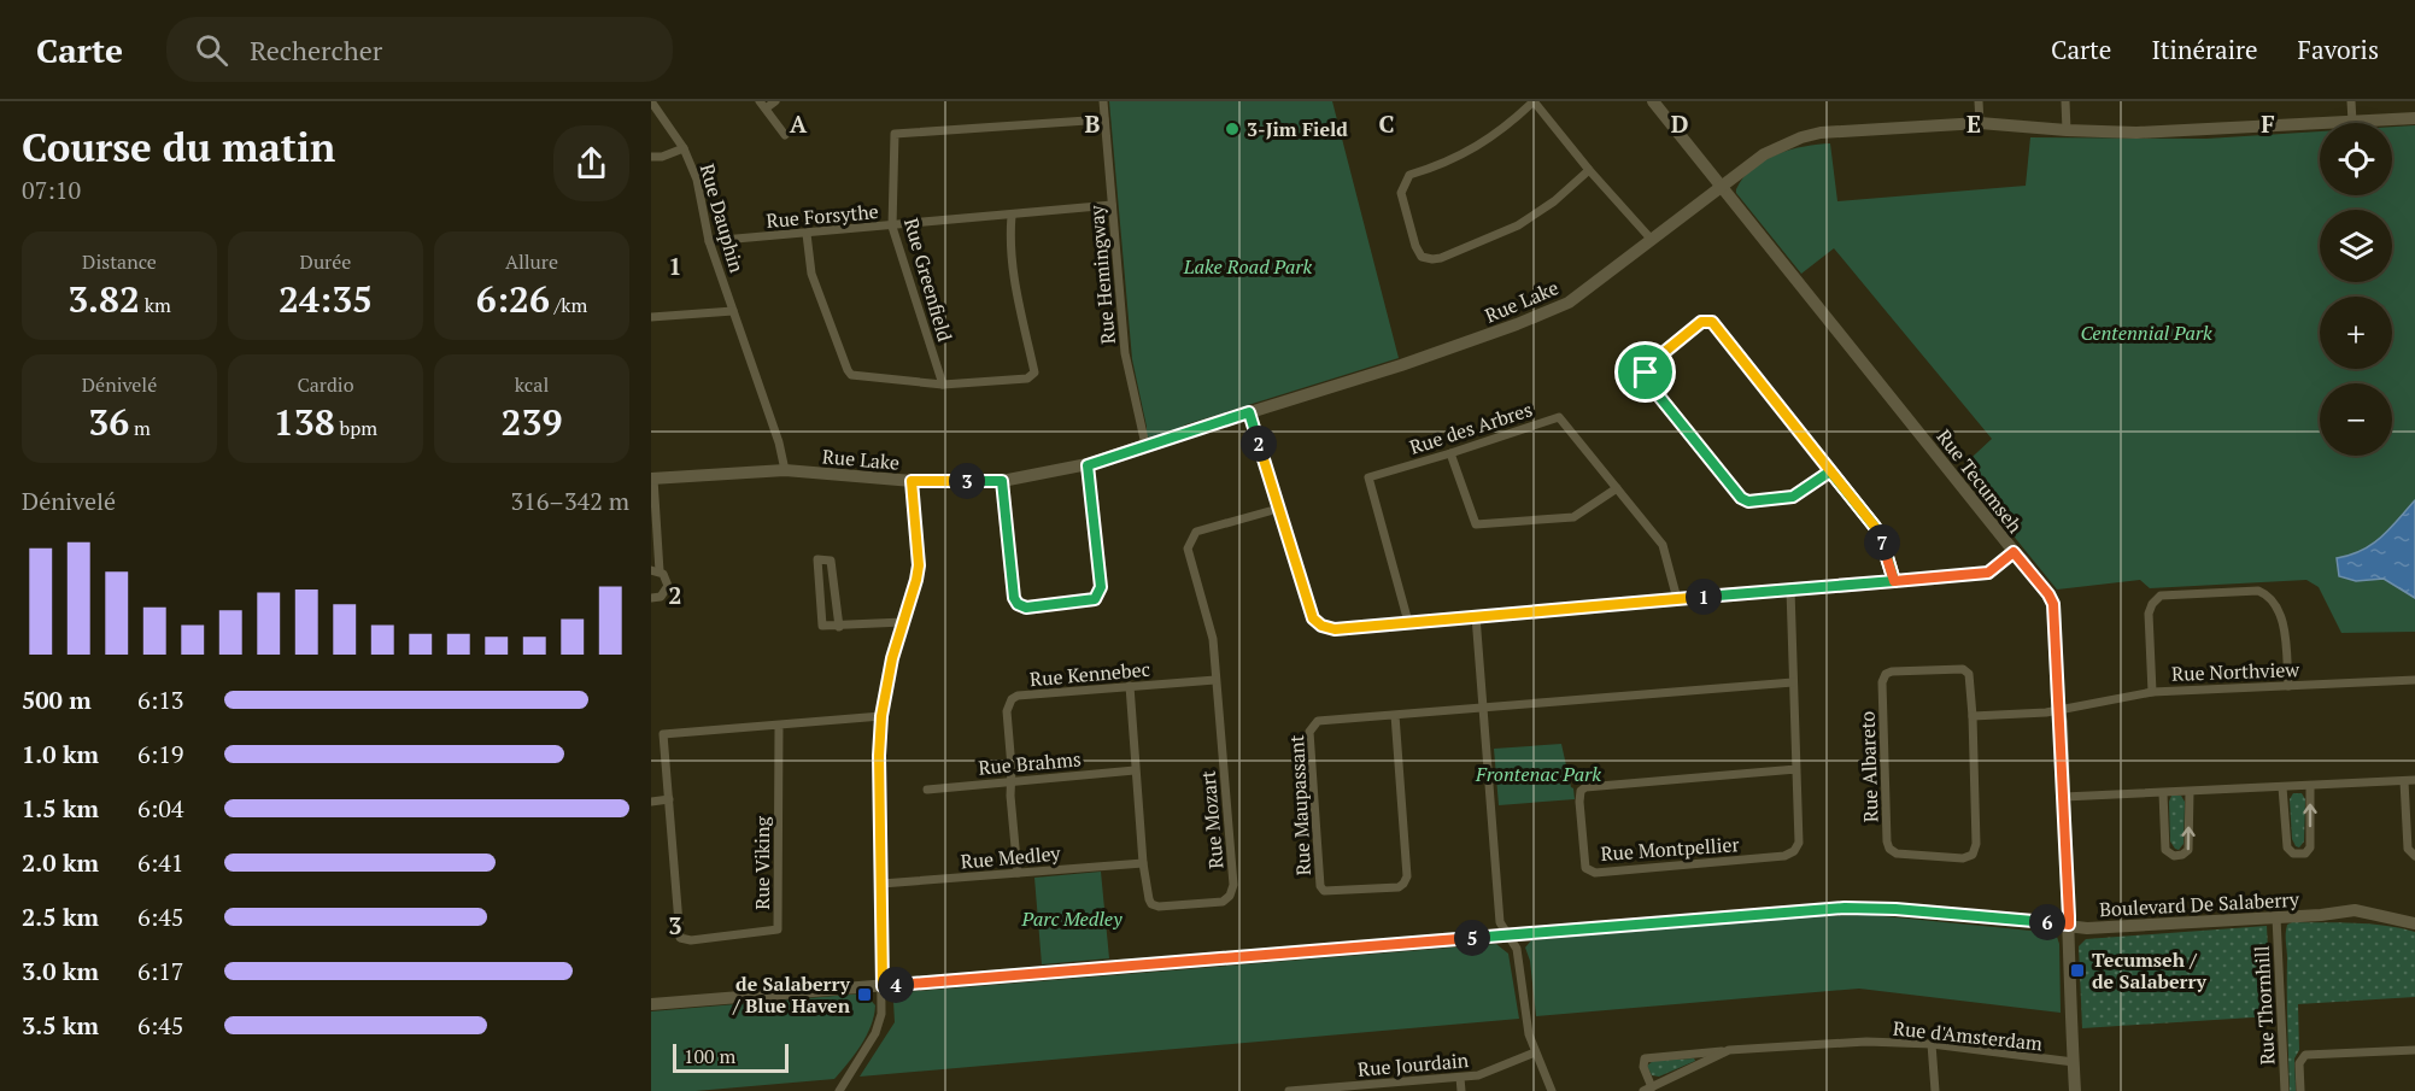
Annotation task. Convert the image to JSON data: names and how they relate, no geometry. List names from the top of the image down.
{
  "streets": {
    "street": [
      "Rue Forsythe",
      "Rue Dauphin",
      "Rue Hemingway",
      "Rue Greenfield",
      "Rue Lake",
      "Rue des Arbres",
      "Rue Tecumseh",
      "Rue Northview",
      "Rue Kennebec",
      "Rue Brahms",
      "Rue Albareto",
      "Rue Maupassant",
      "Rue Mozart",
      "Rue Montpellier",
      "Rue Medley",
      "Rue Viking",
      "Boulevard De Salaberry",
      "Rue Thornhill",
      "Rue d'Amsterdam",
      "Rue Jourdain"
    ]
  },
  "crossings": [
    ["Rue Forsythe", "Rue Dauphin"],
    ["Rue Forsythe", "Rue Hemingway"],
    ["Rue Forsythe", "Rue Greenfield"],
    ["Rue Dauphin", "Rue Lake"],
    ["Rue Hemingway", "Rue Greenfield"],
    ["Rue Hemingway", "Rue Lake"],
    ["Rue Lake", "Rue Tecumseh"],
    ["Rue Tecumseh", "Rue Northview"],
    ["Rue Tecumseh", "Boulevard De Salaberry"],
    ["Rue Tecumseh", "Rue d'Amsterdam"],
    ["Rue Kennebec", "Rue Brahms"],
    ["Rue Kennebec", "Rue Mozart"],
    ["Rue Kennebec", "Rue Medley"],
    ["Rue Brahms", "Rue Mozart"],
    ["Rue Maupassant", "Rue Montpellier"],
    ["Rue Mozart", "Rue Medley"],
    ["Boulevard De Salaberry", "Rue Thornhill"]
  ],
  "parks": [
    "Lake Road Park",
    "Centennial Park",
    "Frontenac Park",
    "Parc Medley"
  ],
  "places": {
    "other": ["3-Jim Field"],
    "transit": ["Tecumseh / de Salaberry", "de Salaberry / Blue Haven"]
  },
  "scale_bar": "100 m",
  "page": {
    "header": "Carte",
    "search": "Rechercher",
    "nav": ["Carte", "Itinéraire", "Favoris"],
    "heading": ["Course du matin", "07:10"],
    "map_buttons": ["+", "−"],
    "stats": [
      ["Distance", "3.82 km"],
      ["Durée", "24:35"],
      ["Allure", "6:26 /km"],
      ["Dénivelé", "36 m"],
      ["Cardio", "138 bpm"],
      ["kcal", "239"]
    ],
    "pins": [
      "2",
      "3",
      "7",
      "1",
      "6",
      "5",
      "4"
    ],
    "chart": ["Dénivelé", "316–342 m"],
    "list": [
      {
        "name": "500 m",
        "note": "6:13"
      },
      {
        "name": "1.0 km",
        "note": "6:19"
      },
      {
        "name": "1.5 km",
        "note": "6:04"
      },
      {
        "name": "2.0 km",
        "note": "6:41"
      },
      {
        "name": "2.5 km",
        "note": "6:45"
      },
      {
        "name": "3.0 km",
        "note": "6:17"
      },
      {
        "name": "3.5 km",
        "note": "6:45"
      }
    ],
    "scale": "100 m"
  },
  "grid": {
    "columns": [
      "A",
      "B",
      "C",
      "D",
      "E",
      "F"
    ],
    "rows": ["1", "2", "3"]
  }
}
